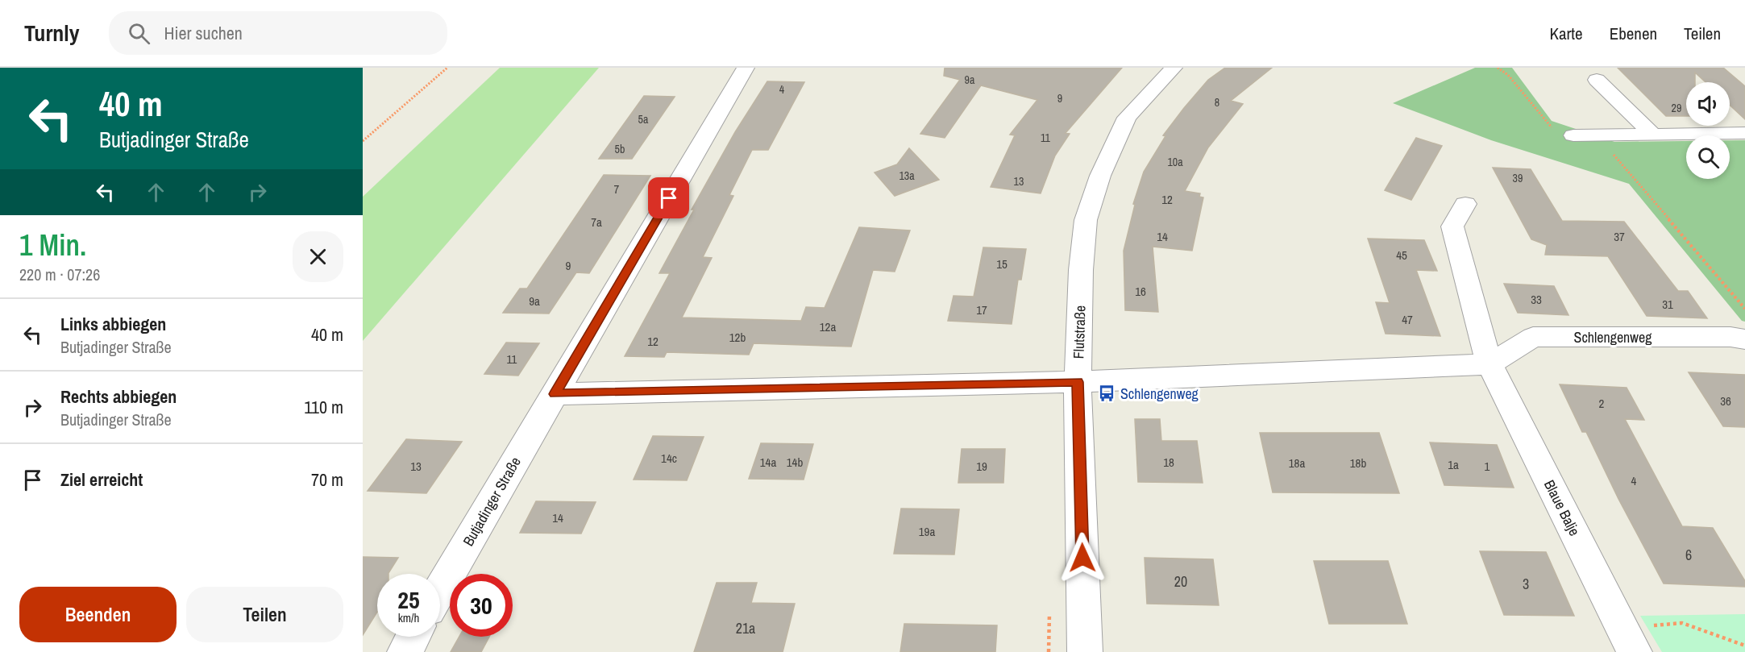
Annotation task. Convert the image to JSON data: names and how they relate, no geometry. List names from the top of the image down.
{
  "streets": {
    "street": [
      "Flutstraße",
      "Schlengenweg",
      "Butjadinger Straße",
      "Blaue Balje"
    ]
  },
  "crossings": [
    ["Flutstraße", "Schlengenweg"],
    ["Schlengenweg", "Blaue Balje"]
  ],
  "places": {
    "bus stop": ["Schlengenweg"]
  },
  "house_numbers": [
    "9a",
    "4",
    "9",
    "8",
    "29",
    "5a",
    "11",
    "5b",
    "10a",
    "13a",
    "39",
    "13",
    "7",
    "12",
    "7a",
    "14",
    "37",
    "45",
    "15",
    "9",
    "16",
    "33",
    "9a",
    "31",
    "17",
    "47",
    "12a",
    "12b",
    "12",
    "11",
    "36",
    "2",
    "14c",
    "14a",
    "14b",
    "18",
    "18a",
    "18b",
    "1a",
    "13",
    "19",
    "1",
    "4",
    "14",
    "19a",
    "6",
    "20",
    "3",
    "21a"
  ],
  "page": {
    "header": "Turnly",
    "search": "Hier suchen",
    "nav": ["Karte", "Ebenen", "Teilen"],
    "turn": ["40 m", "Butjadinger Straße"],
    "heading": ["1 Min.", "220 m · 07:26"],
    "list": [
      {
        "name": "Links abbiegen",
        "note": "Butjadinger Straße",
        "value": "40 m"
      },
      {
        "name": "Rechts abbiegen",
        "note": "Butjadinger Straße",
        "value": "110 m"
      },
      {
        "name": "Ziel erreicht",
        "value": "70 m"
      }
    ],
    "speed": "25 km/h",
    "limit": "30",
    "buttons": ["Beenden", "Teilen"]
  }
}
